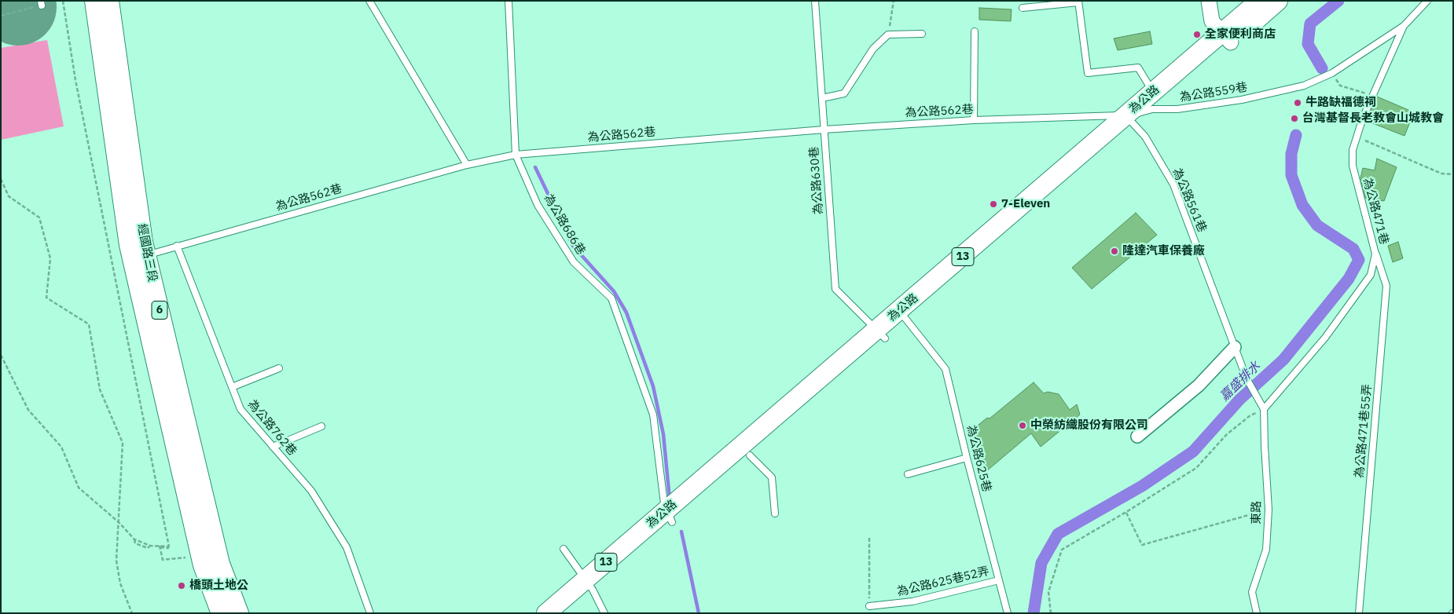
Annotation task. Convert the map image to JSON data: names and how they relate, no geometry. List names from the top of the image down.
{
  "streets": {
    "main road": [
      "為公路",
      "經國路三段",
      "13",
      "6"
    ],
    "lane": [
      "為公路559巷",
      "為公路562巷",
      "為公路630巷",
      "為公路561巷",
      "為公路471巷",
      "為公路686巷",
      "為公路762巷",
      "為公路471巷55弄",
      "為公路625巷",
      "東路",
      "為公路625巷52弄"
    ]
  },
  "crossings": [
    ["為公路559巷", "為公路"],
    ["為公路", "為公路562巷"],
    ["為公路", "為公路630巷"],
    ["為公路", "為公路561巷"],
    ["為公路", "為公路686巷"],
    ["為公路", "為公路625巷"],
    ["為公路562巷", "為公路630巷"],
    ["為公路562巷", "為公路561巷"],
    ["為公路562巷", "為公路686巷"],
    ["為公路562巷", "經國路三段"],
    ["為公路562巷", "為公路762巷"],
    ["為公路561巷", "為公路471巷"],
    ["為公路561巷", "東路"],
    ["為公路471巷", "為公路471巷55弄"],
    ["為公路471巷", "東路"],
    ["為公路625巷", "為公路625巷52弄"]
  ],
  "water": ["嘉盛排水"],
  "places": [
    "全家便利商店",
    "牛路缺福德祠",
    "台灣基督長老教會山城教會",
    "7-Eleven",
    "隆達汽車保養廠",
    "中榮紡織股份有限公司",
    "橋頭土地公"
  ]
}
